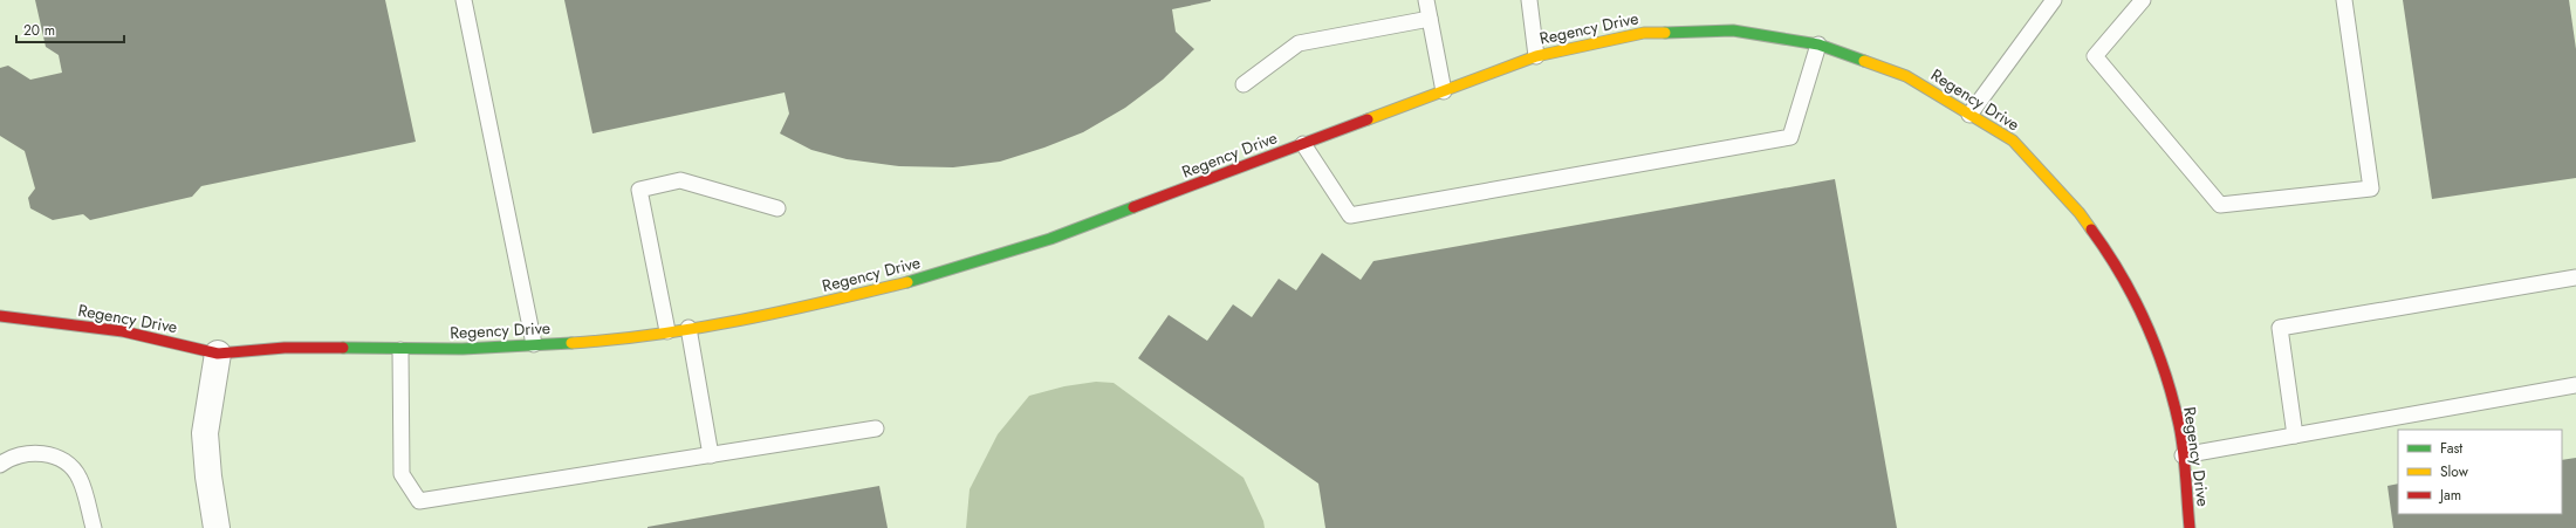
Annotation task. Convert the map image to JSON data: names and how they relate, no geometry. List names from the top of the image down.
{
  "streets": {
    "street": ["Regency Drive"]
  },
  "legend": ["Fast", "Slow", "Jam"],
  "scale_bar": "20 m"
}
